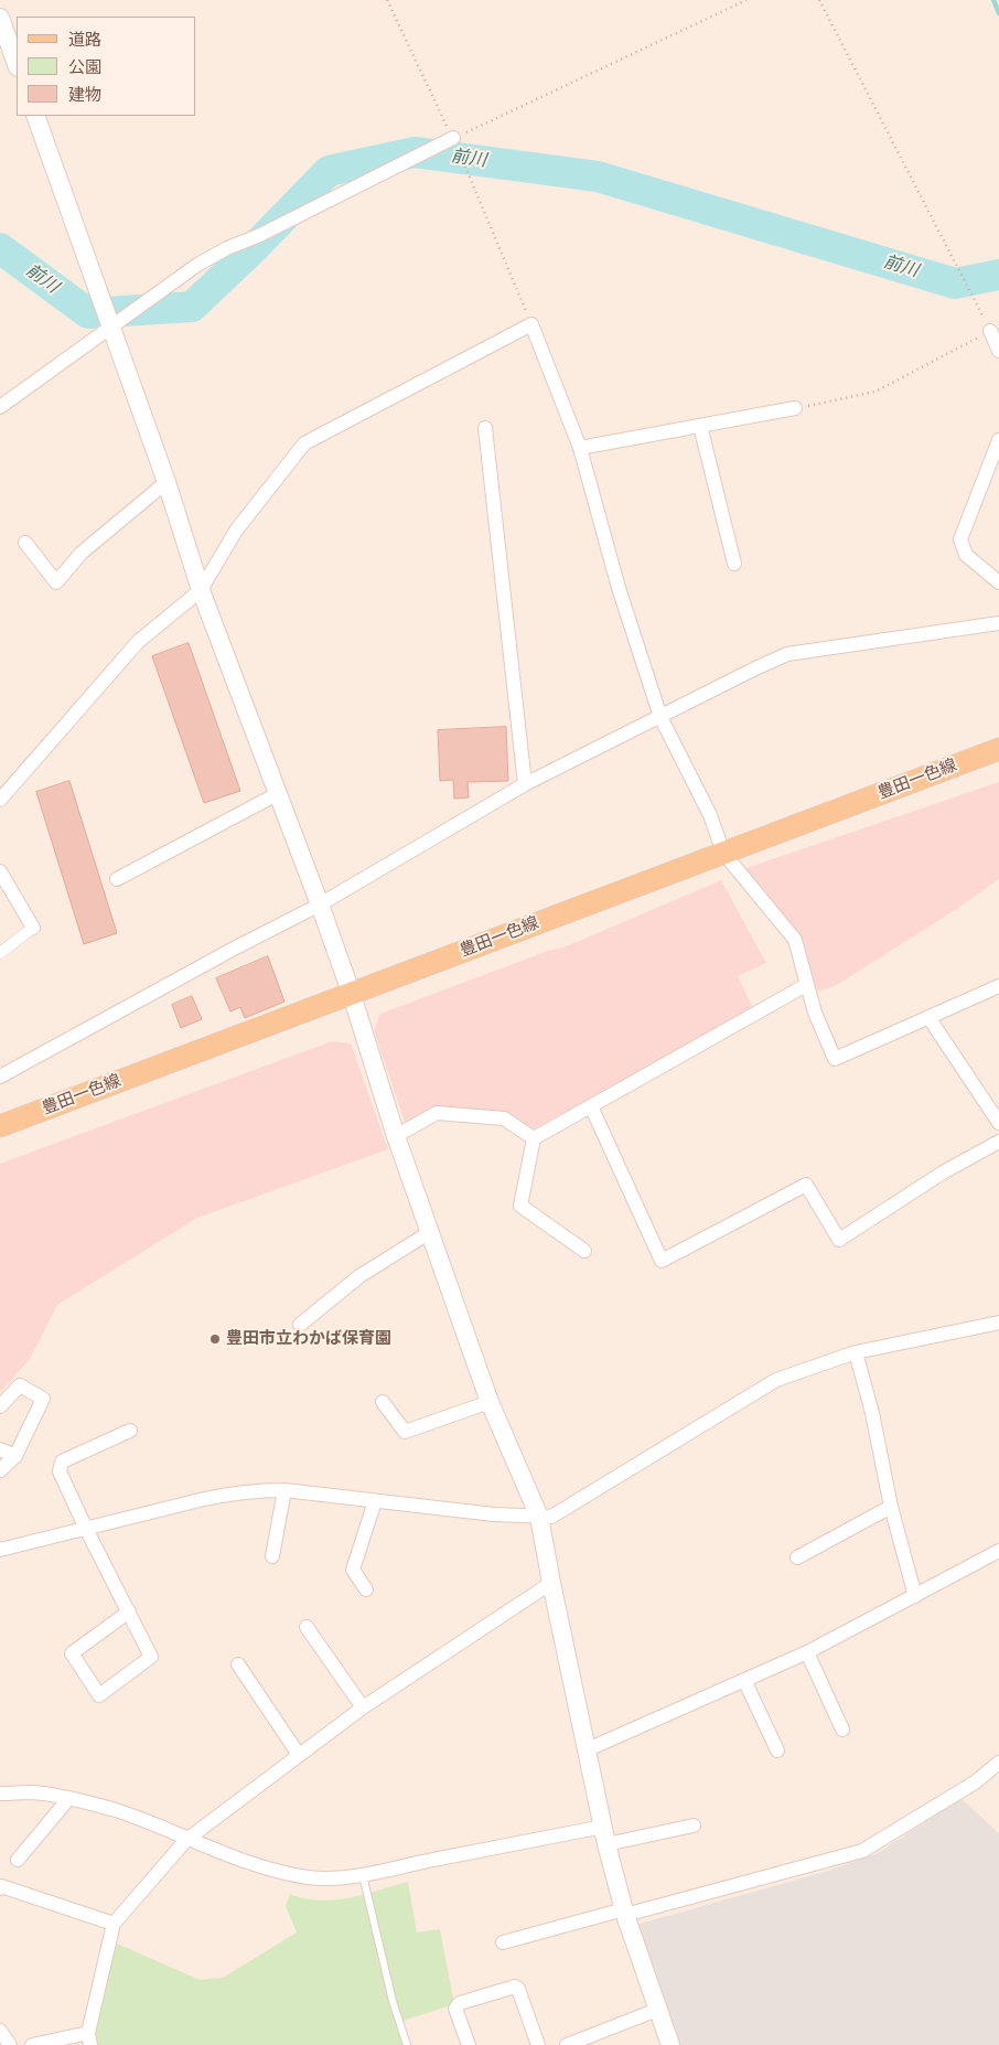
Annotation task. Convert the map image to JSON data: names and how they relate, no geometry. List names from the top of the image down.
{
  "streets": {
    "main road": ["豊田一色線"]
  },
  "water": ["前川"],
  "places": ["豊田市立わかば保育園"],
  "legend": ["道路", "公園", "建物"]
}
